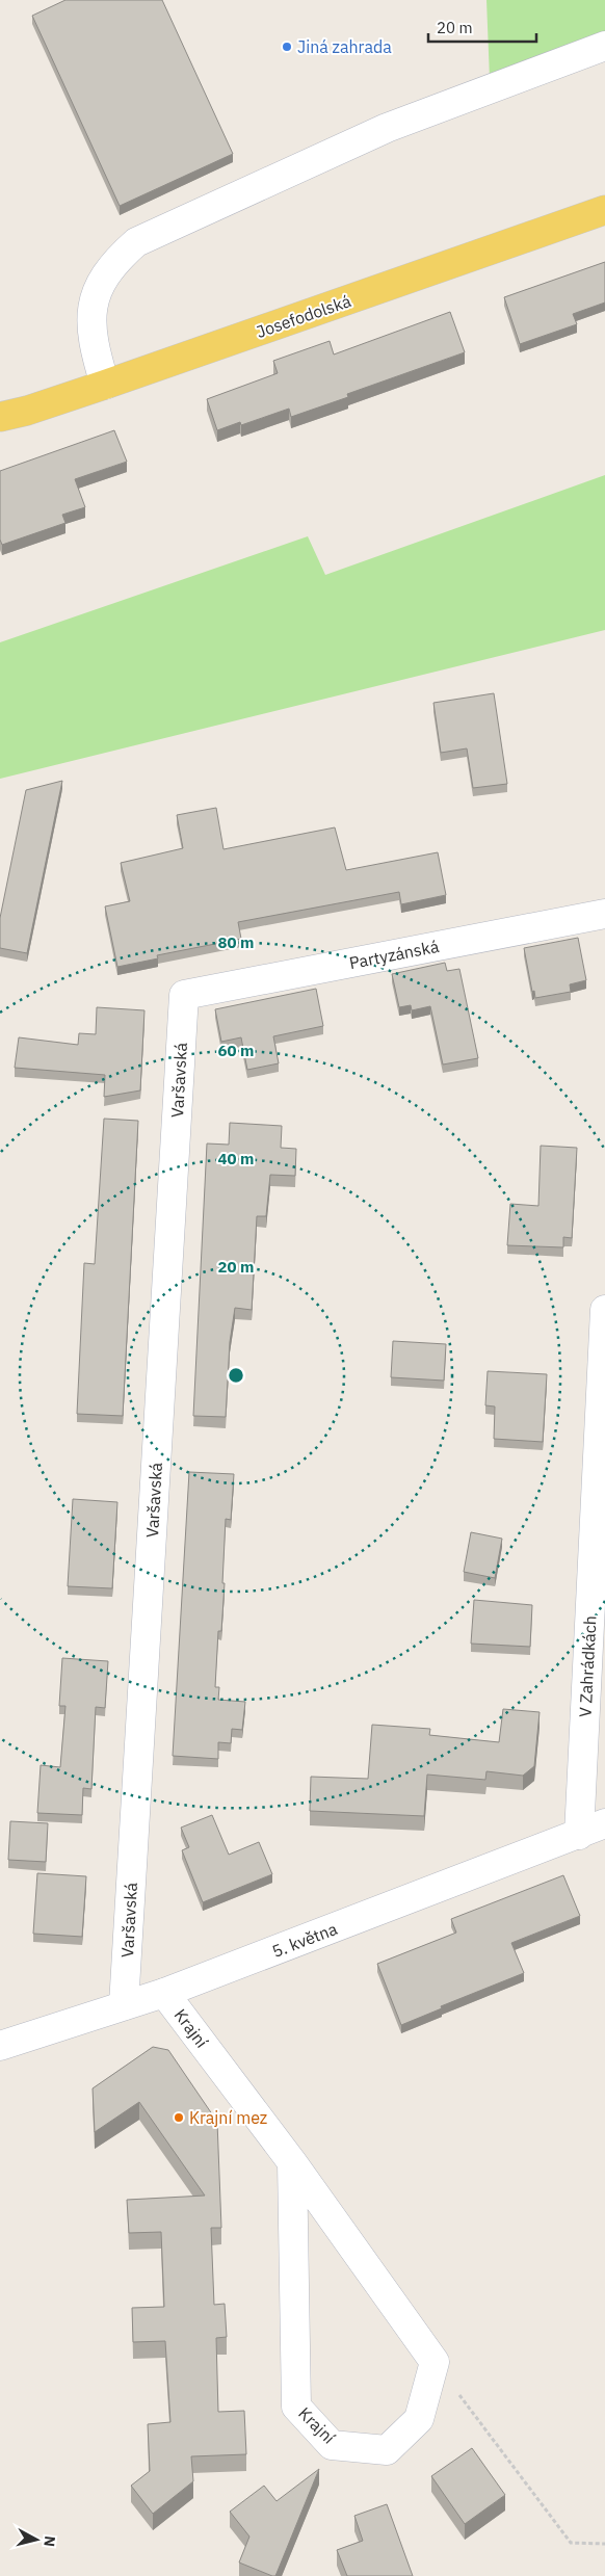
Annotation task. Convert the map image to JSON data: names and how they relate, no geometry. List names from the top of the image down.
{
  "streets": {
    "main road": ["Josefodolská"],
    "street": [
      "Partyzánská",
      "Varšavská",
      "V Zahrádkách",
      "5. května",
      "Krajní"
    ]
  },
  "crossings": [
    ["Partyzánská", "Varšavská"],
    ["Varšavská", "5. května"],
    ["V Zahrádkách", "5. května"],
    ["5. května", "Krajní"]
  ],
  "places": ["Jiná zahrada", "Krajní mez"],
  "scale_bar": "20 m",
  "north": "right",
  "rings": [
    "80 m",
    "60 m",
    "40 m",
    "20 m"
  ]
}
